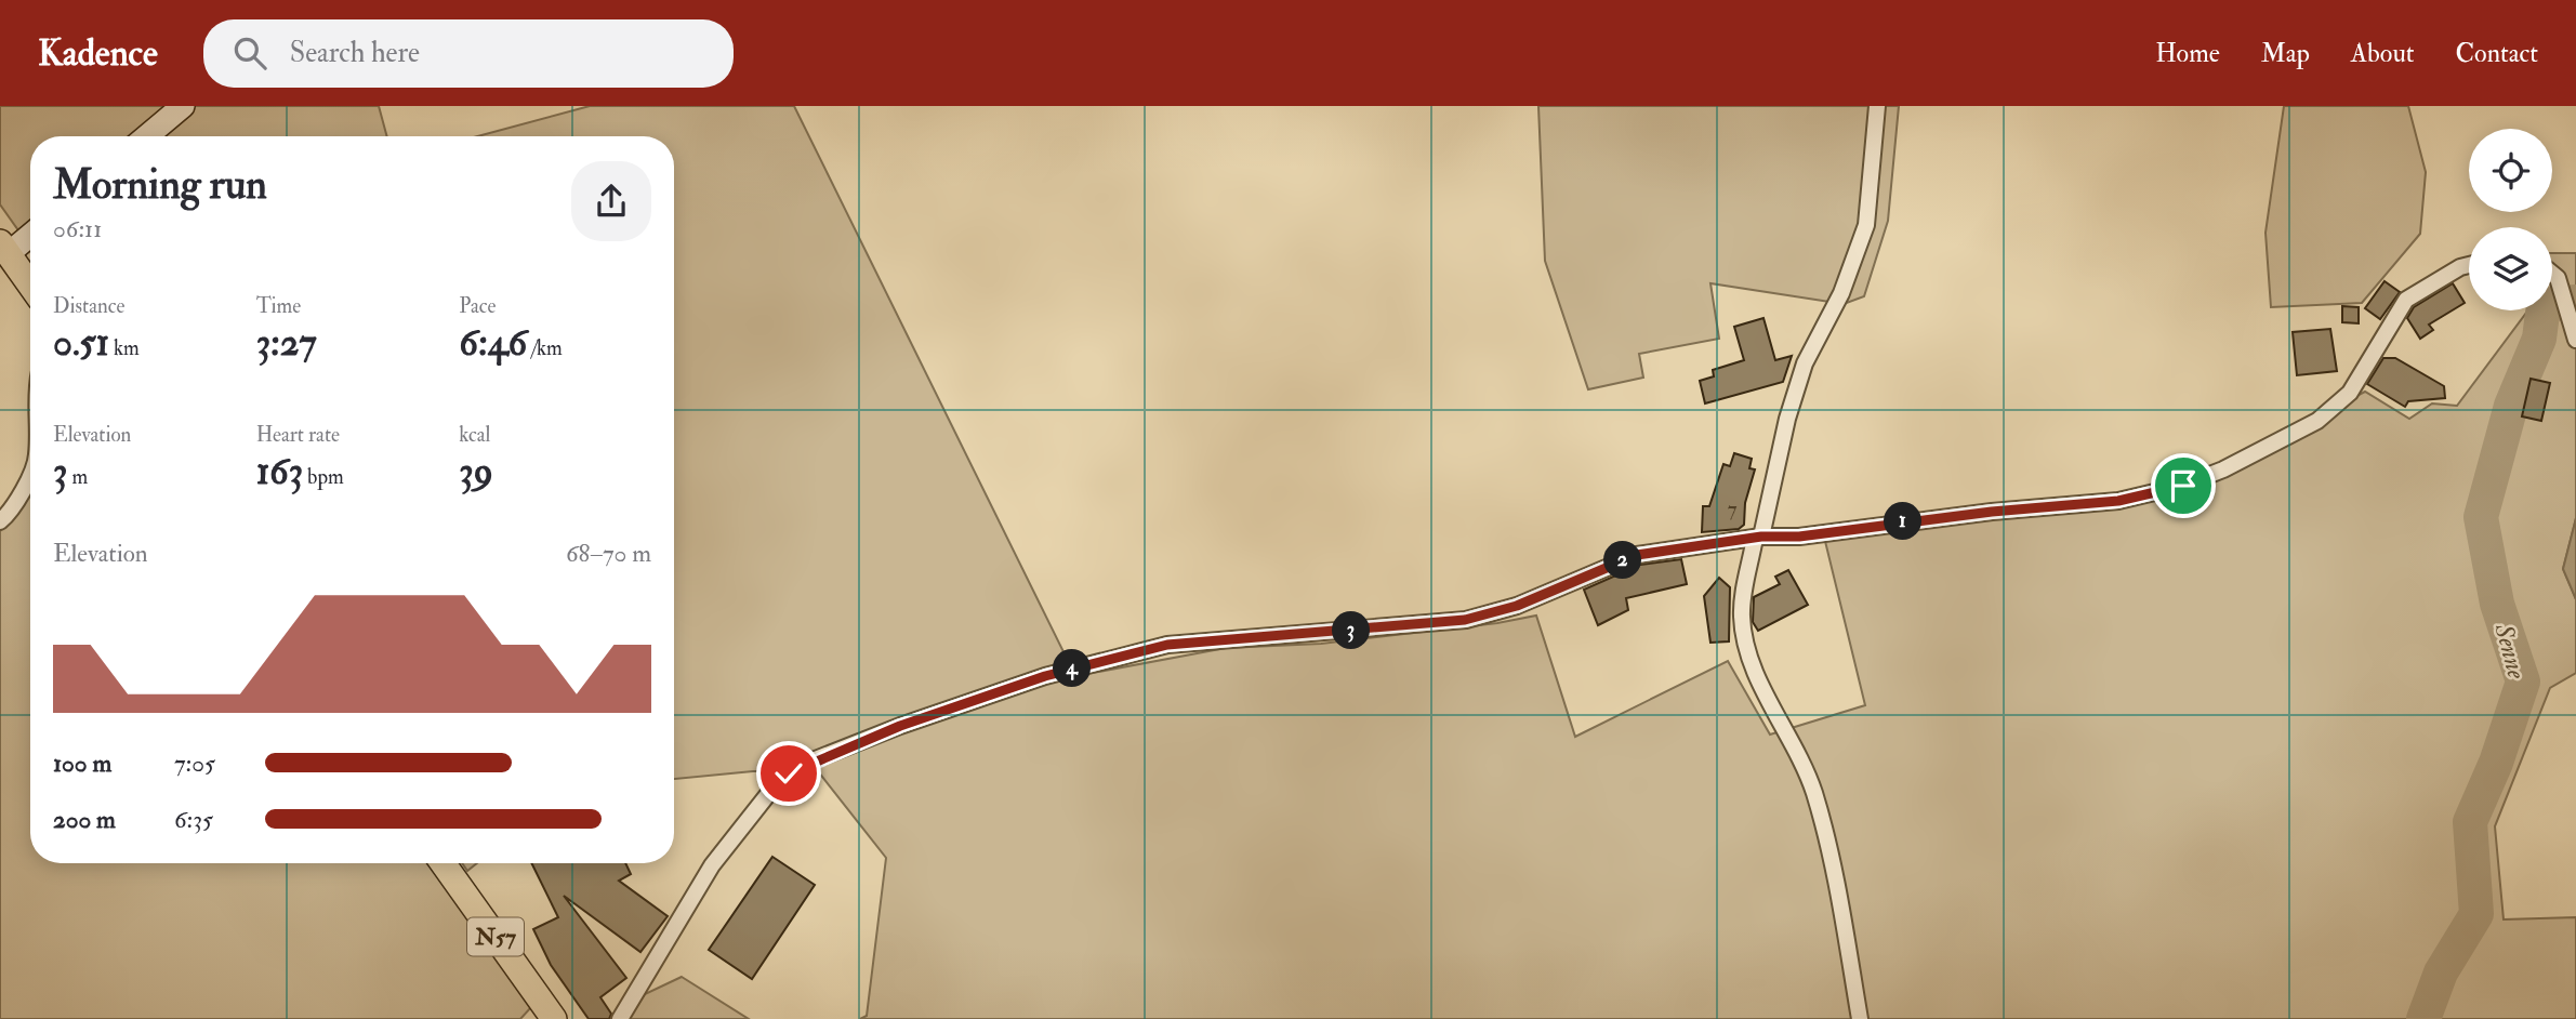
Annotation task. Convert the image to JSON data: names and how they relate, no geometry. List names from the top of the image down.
{
  "streets": {
    "main road": ["N57"]
  },
  "water": ["Senne"],
  "house_numbers": ["7"],
  "page": {
    "header": "Kadence",
    "search": "Search here",
    "nav": [
      "Home",
      "Map",
      "About",
      "Contact"
    ],
    "heading": ["Morning run", "06:11"],
    "stats": [
      ["Distance", "0.51 km"],
      ["Time", "3:27"],
      ["Pace", "6:46 /km"],
      ["Elevation", "3 m"],
      ["Heart rate", "163 bpm"],
      ["kcal", "39"]
    ],
    "pins": [
      "1",
      "2",
      "3",
      "4"
    ],
    "chart": ["Elevation", "68–70 m"],
    "list": [
      {
        "name": "100 m",
        "note": "7:05"
      },
      {
        "name": "200 m",
        "note": "6:35"
      }
    ]
  }
}
